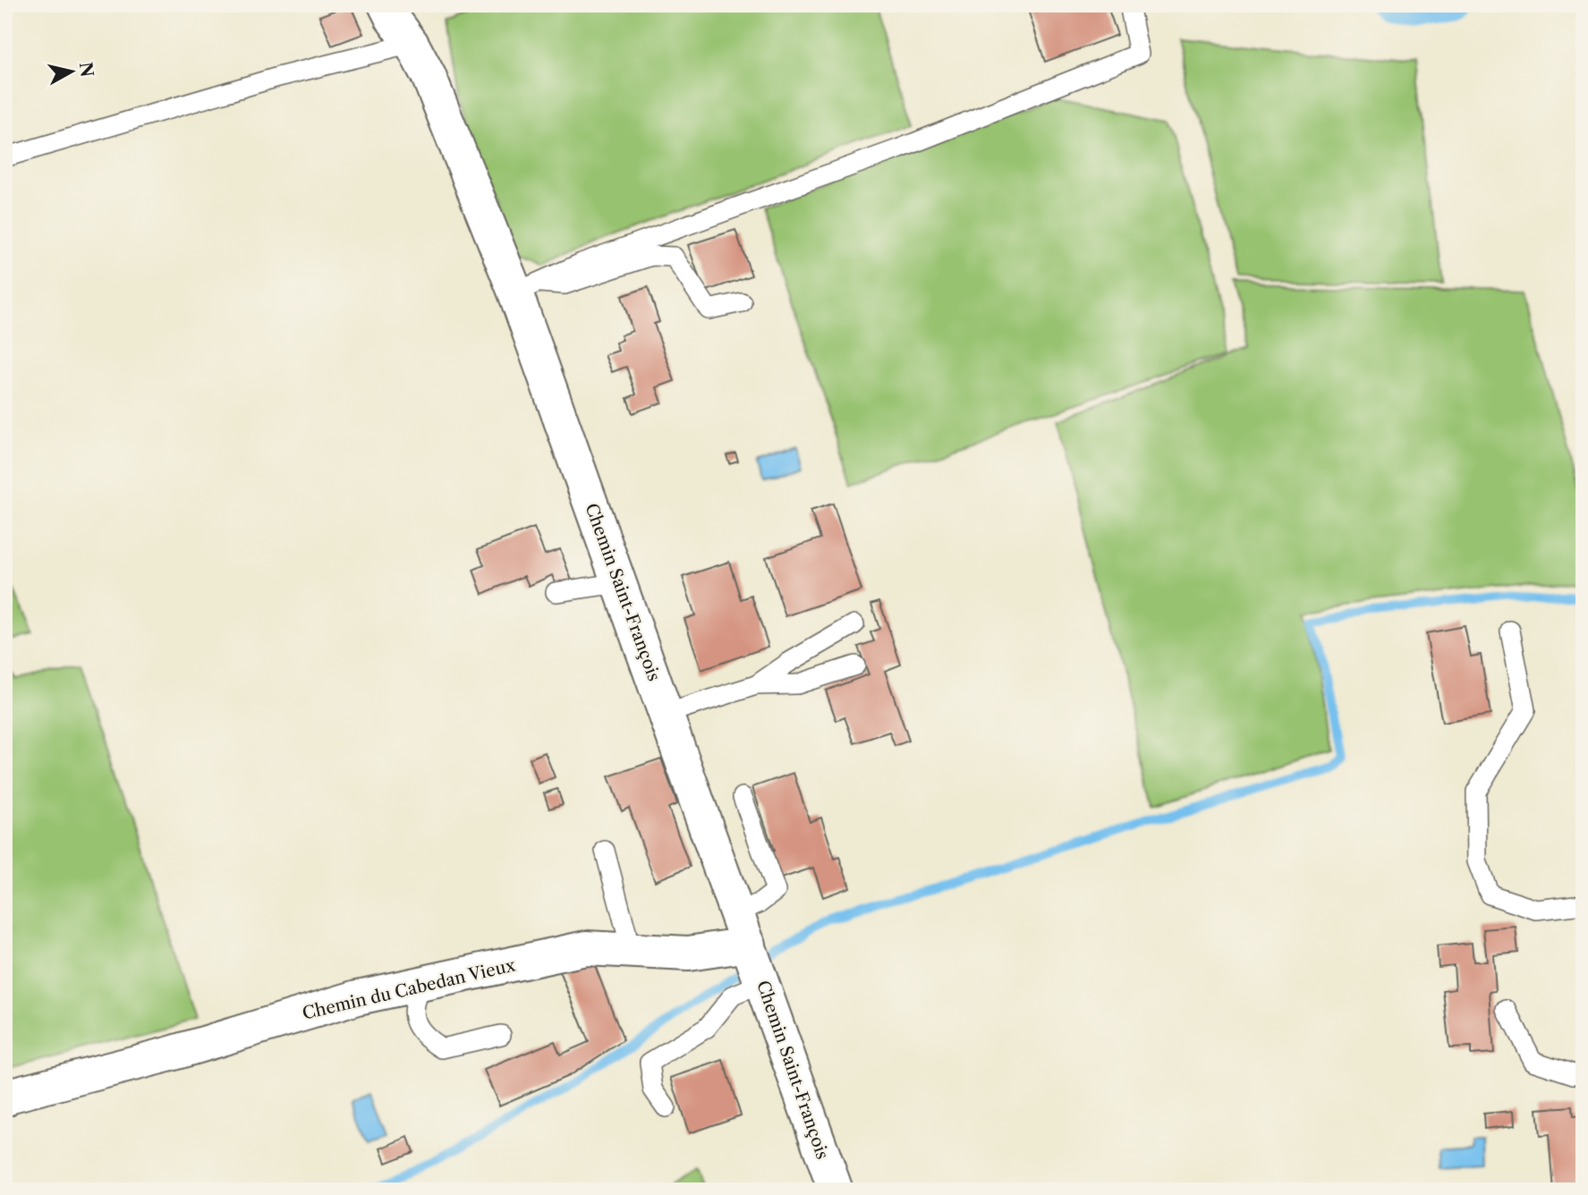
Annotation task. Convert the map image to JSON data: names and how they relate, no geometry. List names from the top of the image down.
{
  "streets": {
    "street": ["Chemin Saint-François", "Chemin du Cabedan Vieux"]
  },
  "crossings": [
    ["Chemin Saint-François", "Chemin du Cabedan Vieux"]
  ],
  "north": "right"
}
